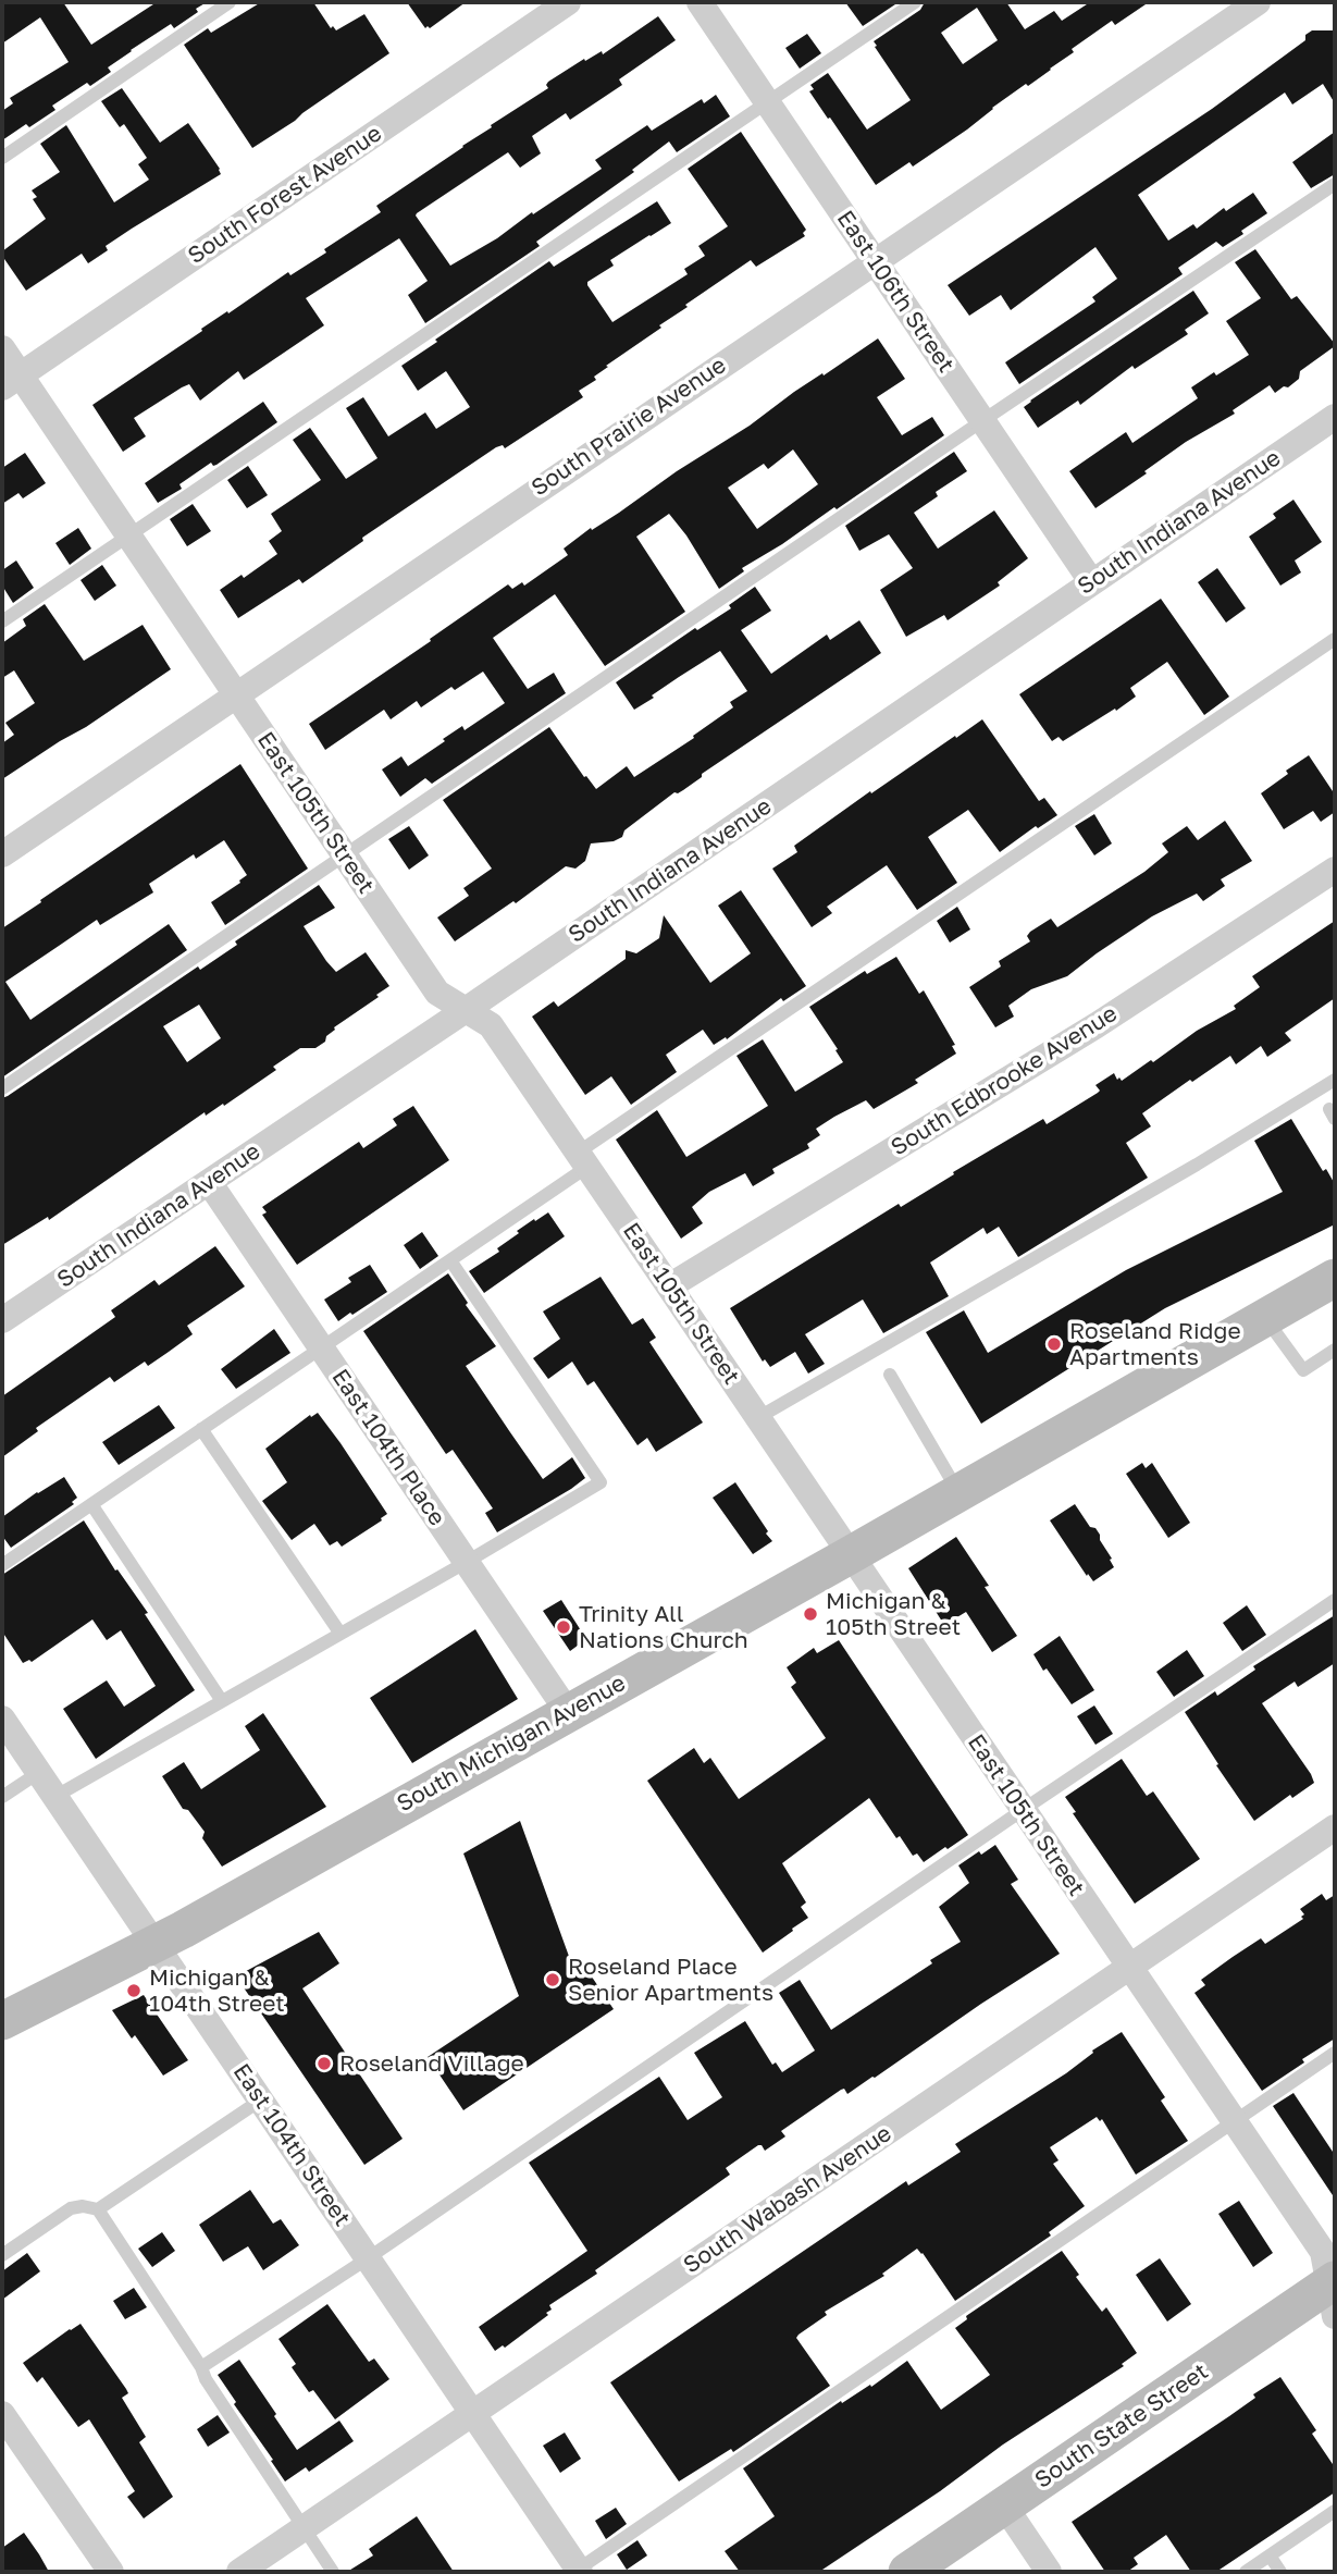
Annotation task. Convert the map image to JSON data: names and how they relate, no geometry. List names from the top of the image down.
{
  "streets": {
    "main road": ["South Michigan Avenue", "South State Street"],
    "street": [
      "South Forest Avenue",
      "East 106th Street",
      "South Prairie Avenue",
      "South Indiana Avenue",
      "East 105th Street",
      "South Edbrooke Avenue",
      "East 104th Place",
      "East 104th Street",
      "South Wabash Avenue"
    ]
  },
  "crossings": [
    ["South Forest Avenue", "East 105th Street"],
    ["East 106th Street", "South Prairie Avenue"],
    ["East 106th Street", "South Indiana Avenue"],
    ["South Prairie Avenue", "East 105th Street"],
    ["South Indiana Avenue", "East 105th Street"],
    ["South Indiana Avenue", "East 104th Place"],
    ["East 105th Street", "South Edbrooke Avenue"],
    ["East 105th Street", "South Michigan Avenue"],
    ["East 105th Street", "South Wabash Avenue"],
    ["East 105th Street", "South State Street"],
    ["East 104th Place", "South Michigan Avenue"],
    ["South Michigan Avenue", "East 104th Street"],
    ["East 104th Street", "South Wabash Avenue"]
  ],
  "places": [
    "Roseland Ridge Apartments",
    "Michigan & 105th Street",
    "Trinity All Nations Church",
    "Roseland Place Senior Apartments",
    "Michigan & 104th Street",
    "Roseland Village"
  ]
}
